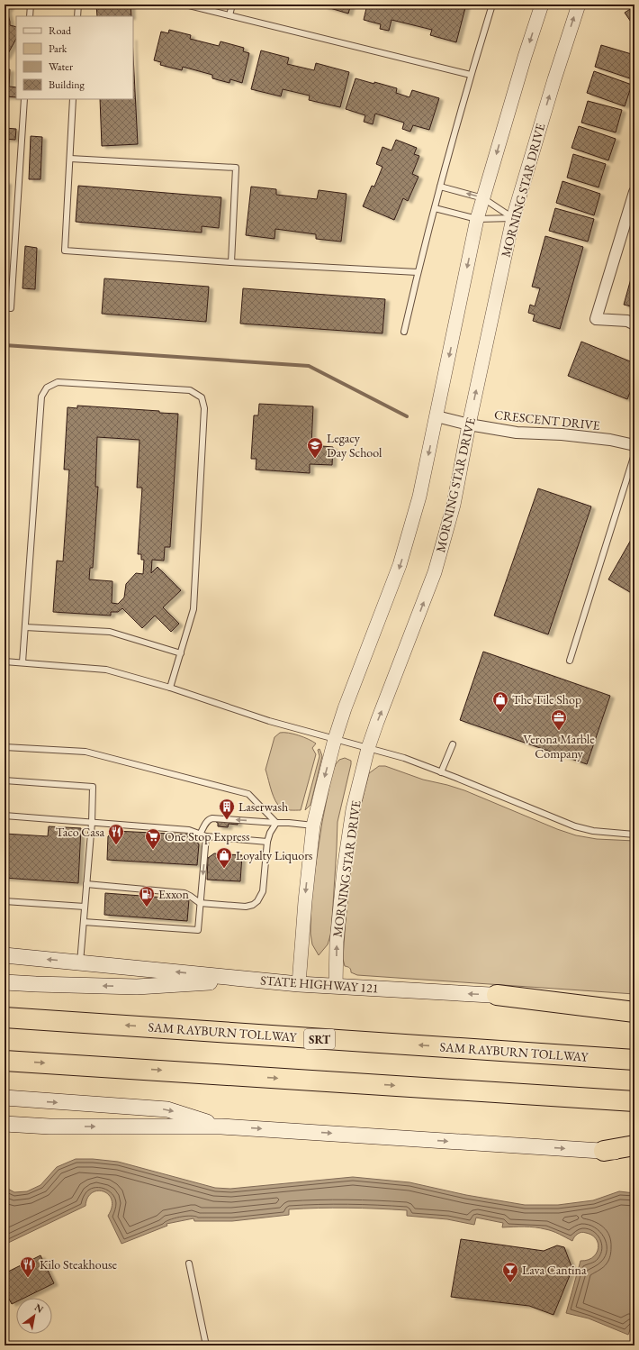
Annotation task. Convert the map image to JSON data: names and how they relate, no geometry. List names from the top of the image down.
{
  "streets": {
    "highway": ["SAM RAYBURN TOLLWAY", "SRT"],
    "main road": ["STATE HIGHWAY 121"],
    "street": ["MORNING STAR DRIVE", "CRESCENT DRIVE"]
  },
  "crossings": [
    ["MORNING STAR DRIVE", "CRESCENT DRIVE"],
    ["MORNING STAR DRIVE", "STATE HIGHWAY 121"]
  ],
  "places": {
    "school or university": ["Legacy Day School"],
    "shop": ["The Tile Shop", "Loyalty Liquors"],
    "office": ["Verona Marble Company"],
    "building": ["Laserwash"],
    "restaurant": ["Taco Casa", "Kilo Steakhouse"],
    "supermarket": ["One Stop Express"],
    "fuel station": ["Exxon"],
    "bar": ["Lava Cantina"]
  },
  "legend": [
    "Road",
    "Park",
    "Water",
    "Building"
  ],
  "north": "top right"
}
